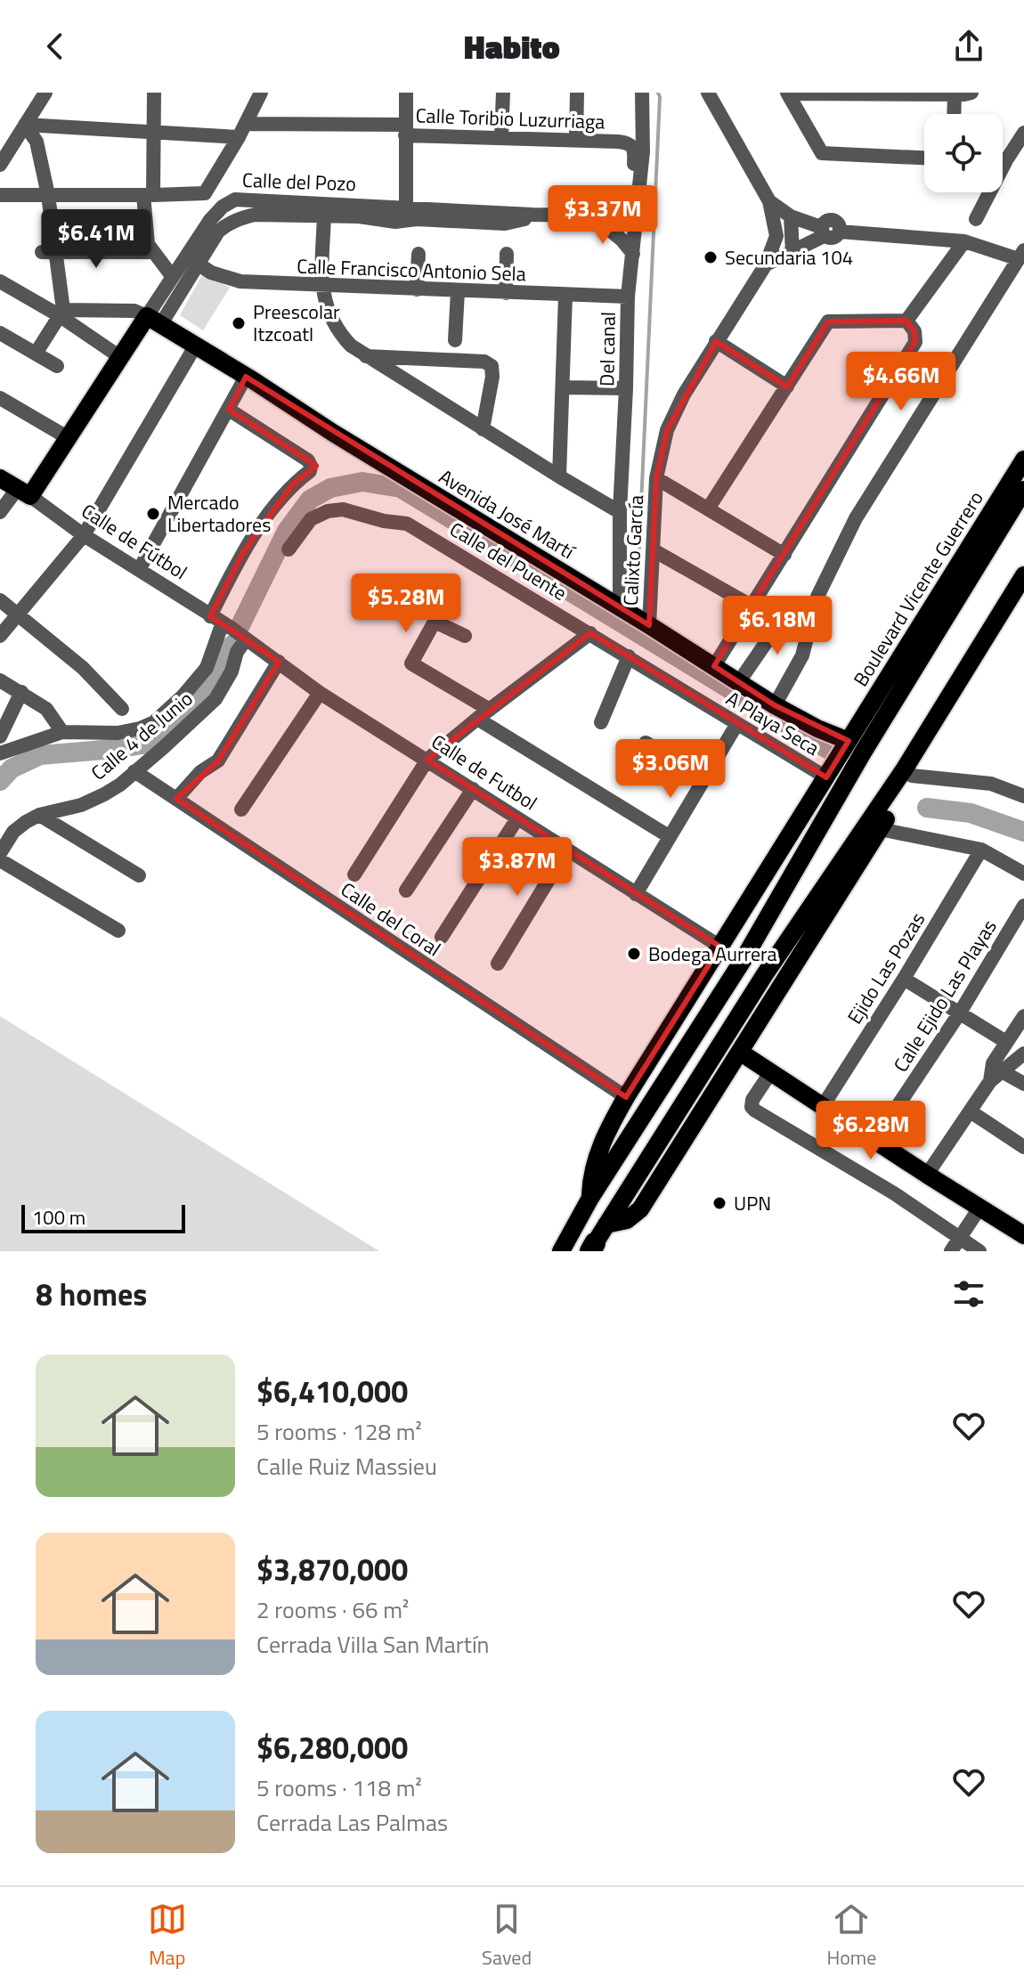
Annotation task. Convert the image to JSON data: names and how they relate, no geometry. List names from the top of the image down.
{
  "streets": {
    "main road": ["Calle del Pozo", "Avenida José Martí", "Boulevard Vicente Guerrero"],
    "street": [
      "Calle Toribio Luzurriaga",
      "Calle Francisco Antonio Sela",
      "Del canal",
      "Calle de Fútbol",
      "Calixto García",
      "Calle del Puente",
      "A Playa Seca",
      "Calle 4 de Junio",
      "Calle de Futbol",
      "Calle del Coral",
      "Ejido Las Pozas",
      "Calle Ejido Las Playas"
    ]
  },
  "crossings": [
    ["Calle del Pozo", "Del canal"],
    ["Calle del Pozo", "Avenida José Martí"],
    ["Calle del Pozo", "Calle de Fútbol"],
    ["Calle Francisco Antonio Sela", "Del canal"],
    ["Del canal", "Avenida José Martí"],
    ["Avenida José Martí", "Calixto García"],
    ["Avenida José Martí", "Boulevard Vicente Guerrero"],
    ["Calle de Fútbol", "Calle de Futbol"],
    ["Calle del Puente", "A Playa Seca"],
    ["Boulevard Vicente Guerrero", "A Playa Seca"],
    ["Boulevard Vicente Guerrero", "Calle de Futbol"],
    ["Boulevard Vicente Guerrero", "Calle del Coral"],
    ["Calle 4 de Junio", "Calle de Futbol"],
    ["Calle 4 de Junio", "Calle del Coral"]
  ],
  "places": [
    "Secundaria 104",
    "Preescolar Itzcoatl",
    "Mercado Libertadores",
    "Bodega Aurrera",
    "UPN"
  ],
  "scale_bar": "100 m",
  "page": {
    "header": "Habito",
    "price": [
      "$3.37M",
      "$6.41M",
      "$4.66M",
      "$5.28M",
      "$6.18M",
      "$3.06M",
      "$3.87M",
      "$6.28M"
    ],
    "scale": "100 m",
    "heading": "8 homes",
    "list": [
      {
        "name": "$6,410,000",
        "note": "5 rooms · 128 m² · Calle Ruiz Massieu"
      },
      {
        "name": "$3,870,000",
        "note": "2 rooms · 66 m² · Cerrada Villa San Martín"
      },
      {
        "name": "$6,280,000",
        "note": "5 rooms · 118 m² · Cerrada Las Palmas"
      }
    ],
    "tabs": ["Map", "Saved", "Home"]
  }
}
